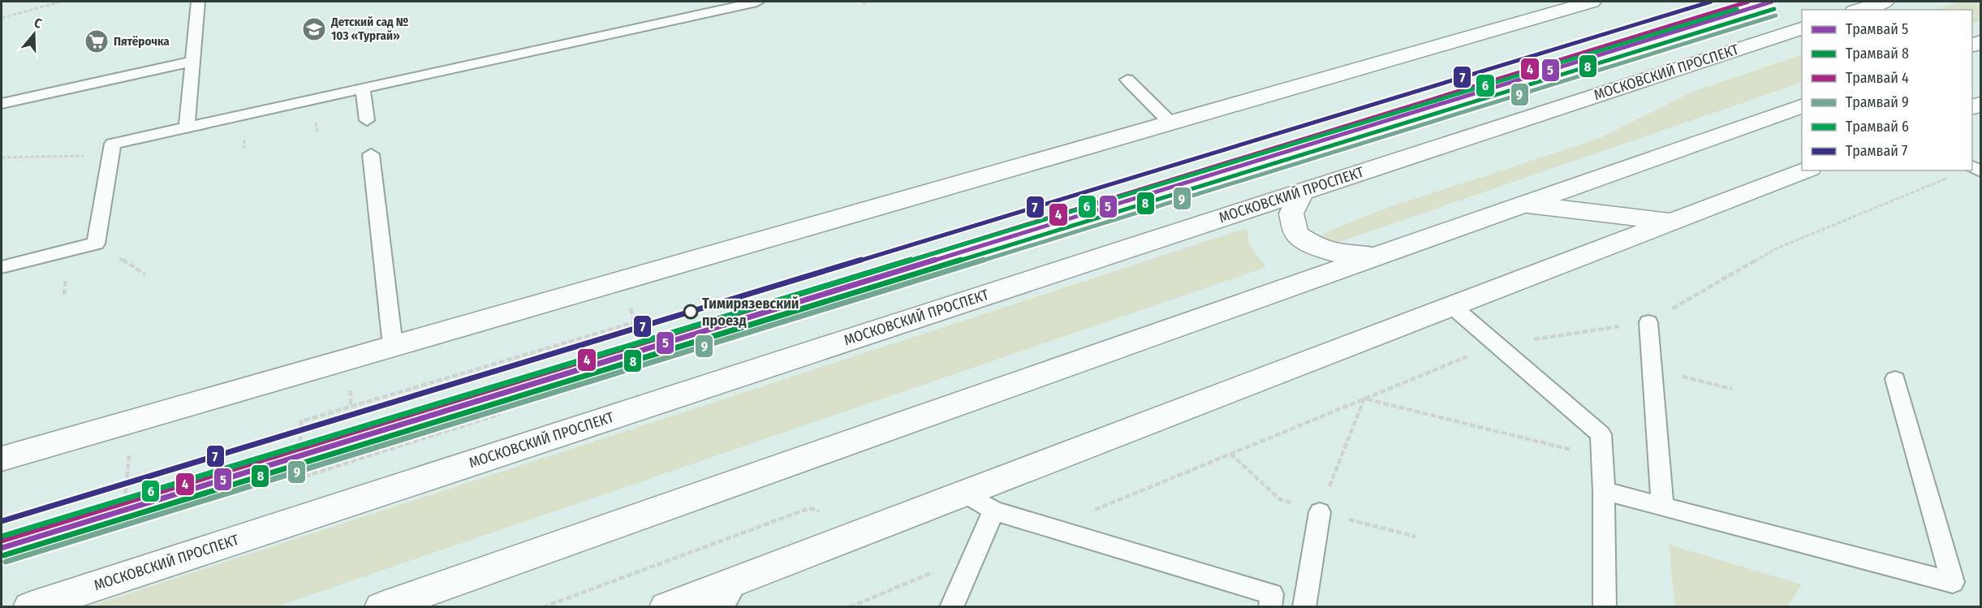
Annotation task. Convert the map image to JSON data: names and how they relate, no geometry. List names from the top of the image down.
{
  "streets": {
    "main road": ["МОСКОВСКИЙ ПРОСПЕКТ"]
  },
  "places": {
    "school or university": ["Детский сад № 103 «Тургай»"],
    "supermarket": ["Пятёрочка"],
    "other": ["Тимирязевский проезд"]
  },
  "lines": [
    "tram line 5",
    "tram line 4",
    "tram line 7",
    "tram line 8",
    "tram line 6",
    "tram line 9"
  ],
  "legend": [
    "Трамвай 5",
    "Трамвай 8",
    "Трамвай 4",
    "Трамвай 9",
    "Трамвай 6",
    "Трамвай 7"
  ],
  "north": "top"
}
